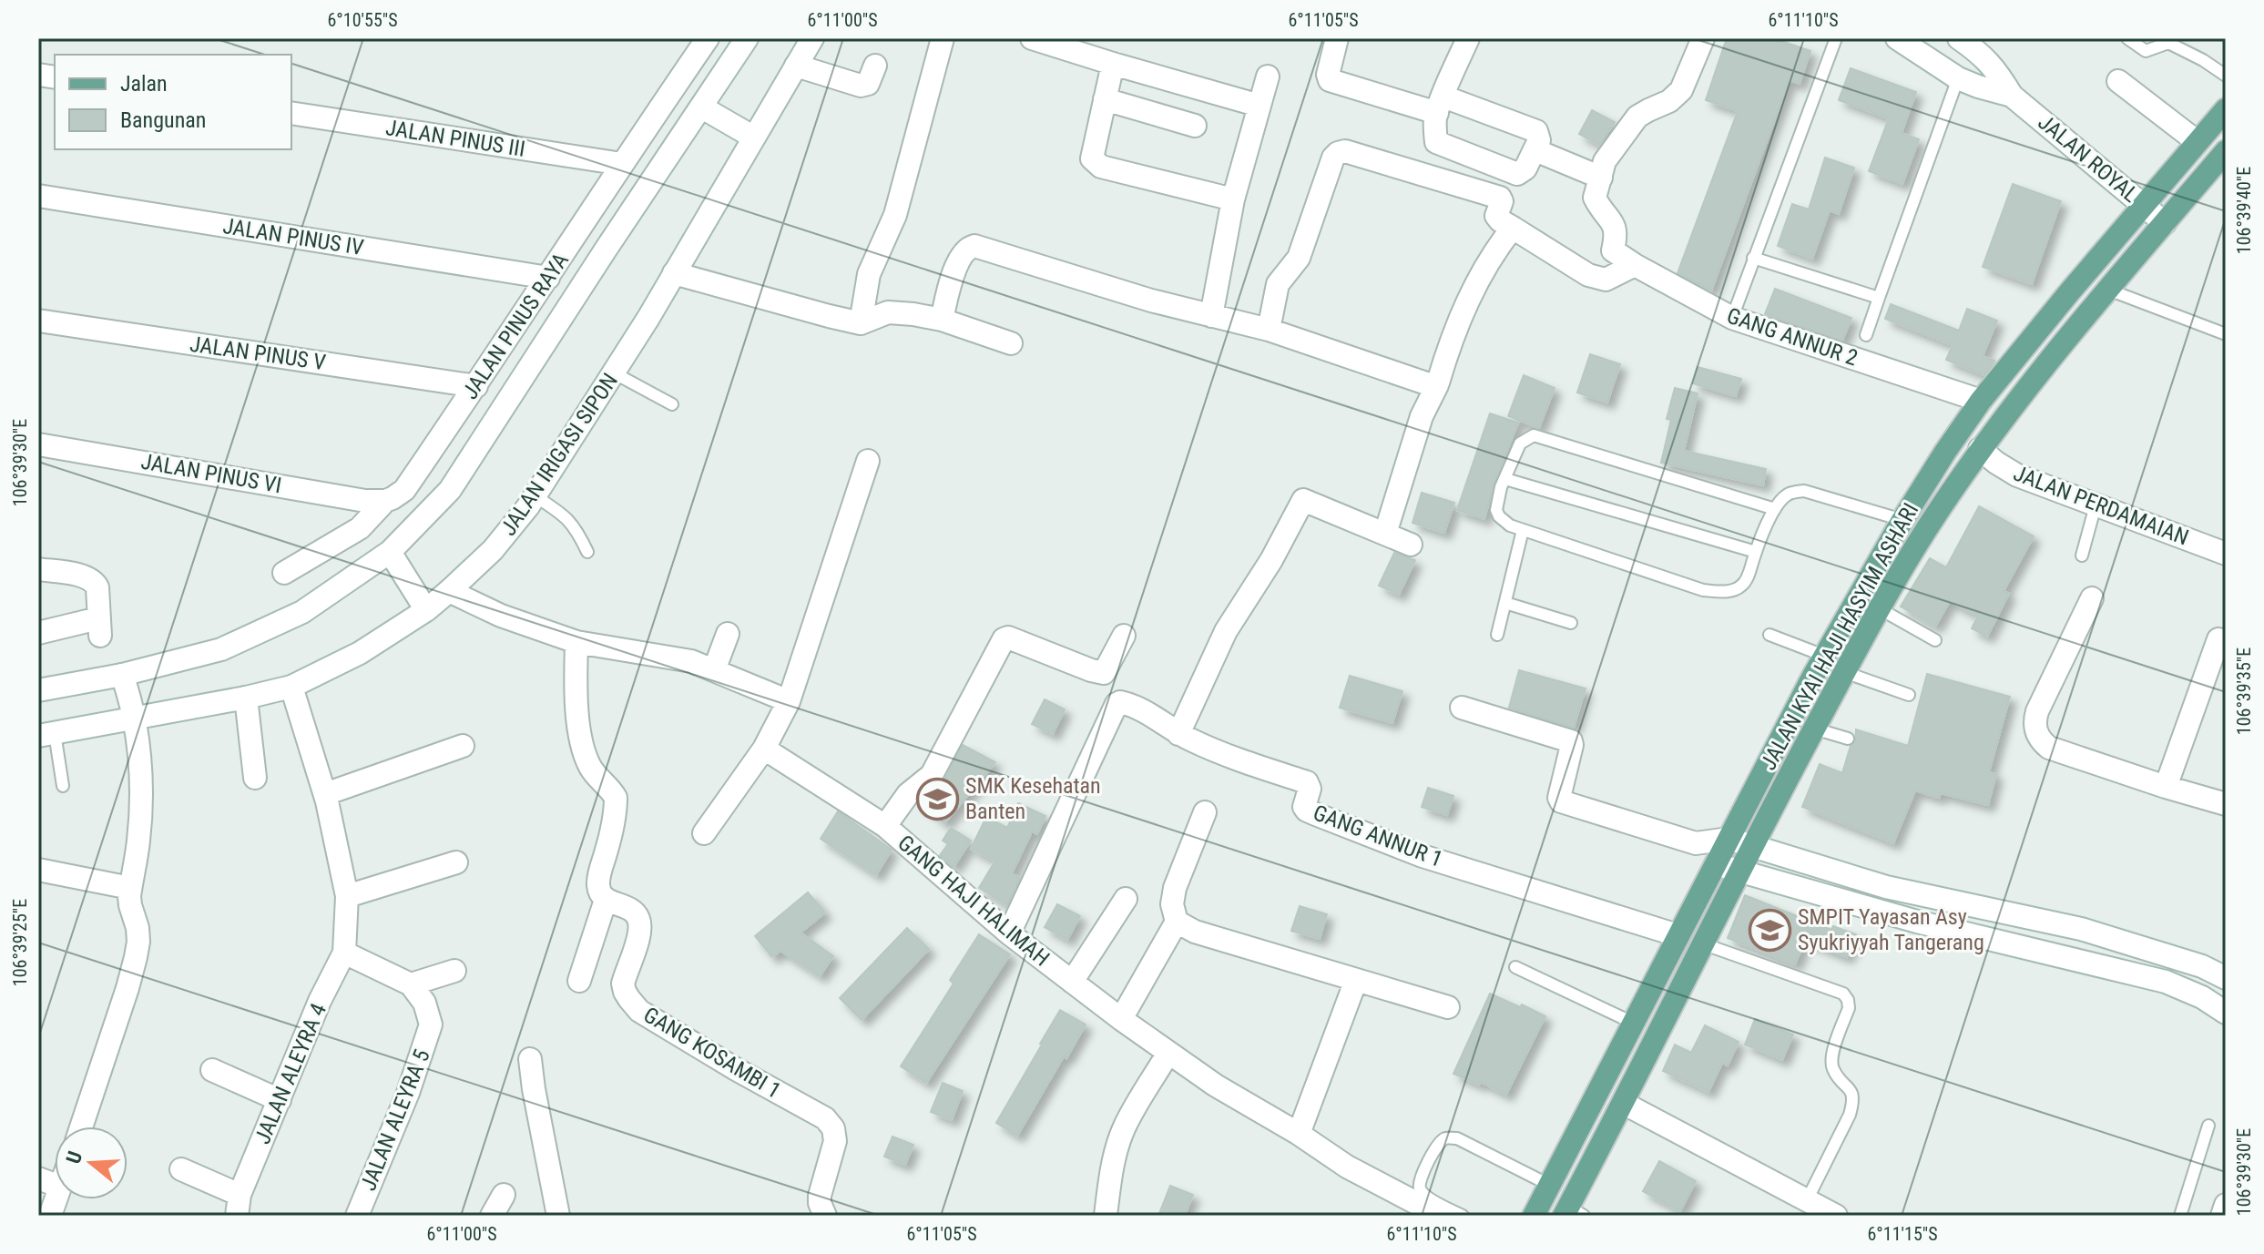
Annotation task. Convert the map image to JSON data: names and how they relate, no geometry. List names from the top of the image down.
{
  "streets": {
    "main road": ["JALAN KYAI HAJI HASYIM ASHARI"],
    "street": [
      "JALAN PINUS III",
      "JALAN ROYAL",
      "JALAN PINUS IV",
      "JALAN PINUS RAYA",
      "GANG ANNUR 2",
      "JALAN PINUS V",
      "JALAN IRIGASI SIPON",
      "JALAN PINUS VI",
      "JALAN PERDAMAIAN",
      "GANG ANNUR 1",
      "GANG HAJI HALIMAH",
      "GANG KOSAMBI 1",
      "JALAN ALEYRA 4",
      "JALAN ALEYRA 5"
    ]
  },
  "crossings": [
    ["JALAN PINUS III", "JALAN PINUS RAYA"],
    ["JALAN ROYAL", "JALAN KYAI HAJI HASYIM ASHARI"],
    ["JALAN PINUS IV", "JALAN PINUS RAYA"],
    ["JALAN PINUS RAYA", "JALAN PINUS V"],
    ["JALAN PINUS RAYA", "JALAN PINUS VI"],
    ["GANG ANNUR 2", "JALAN KYAI HAJI HASYIM ASHARI"],
    ["JALAN PERDAMAIAN", "JALAN KYAI HAJI HASYIM ASHARI"],
    ["JALAN KYAI HAJI HASYIM ASHARI", "GANG ANNUR 1"],
    ["GANG ANNUR 1", "GANG HAJI HALIMAH"]
  ],
  "places": {
    "school or university": ["SMK Kesehatan Banten", "SMPIT Yayasan Asy Syukriyyah Tangerang"]
  },
  "legend": ["Jalan", "Bangunan"],
  "north": "left",
  "coordinates": [
    "6°10'55\"S",
    "6°11'00\"S",
    "6°11'05\"S",
    "6°11'10\"S",
    "106°39'40\"E",
    "106°39'30\"E",
    "106°39'35\"E",
    "106°39'25\"E",
    "6°11'15\"S"
  ]
}
